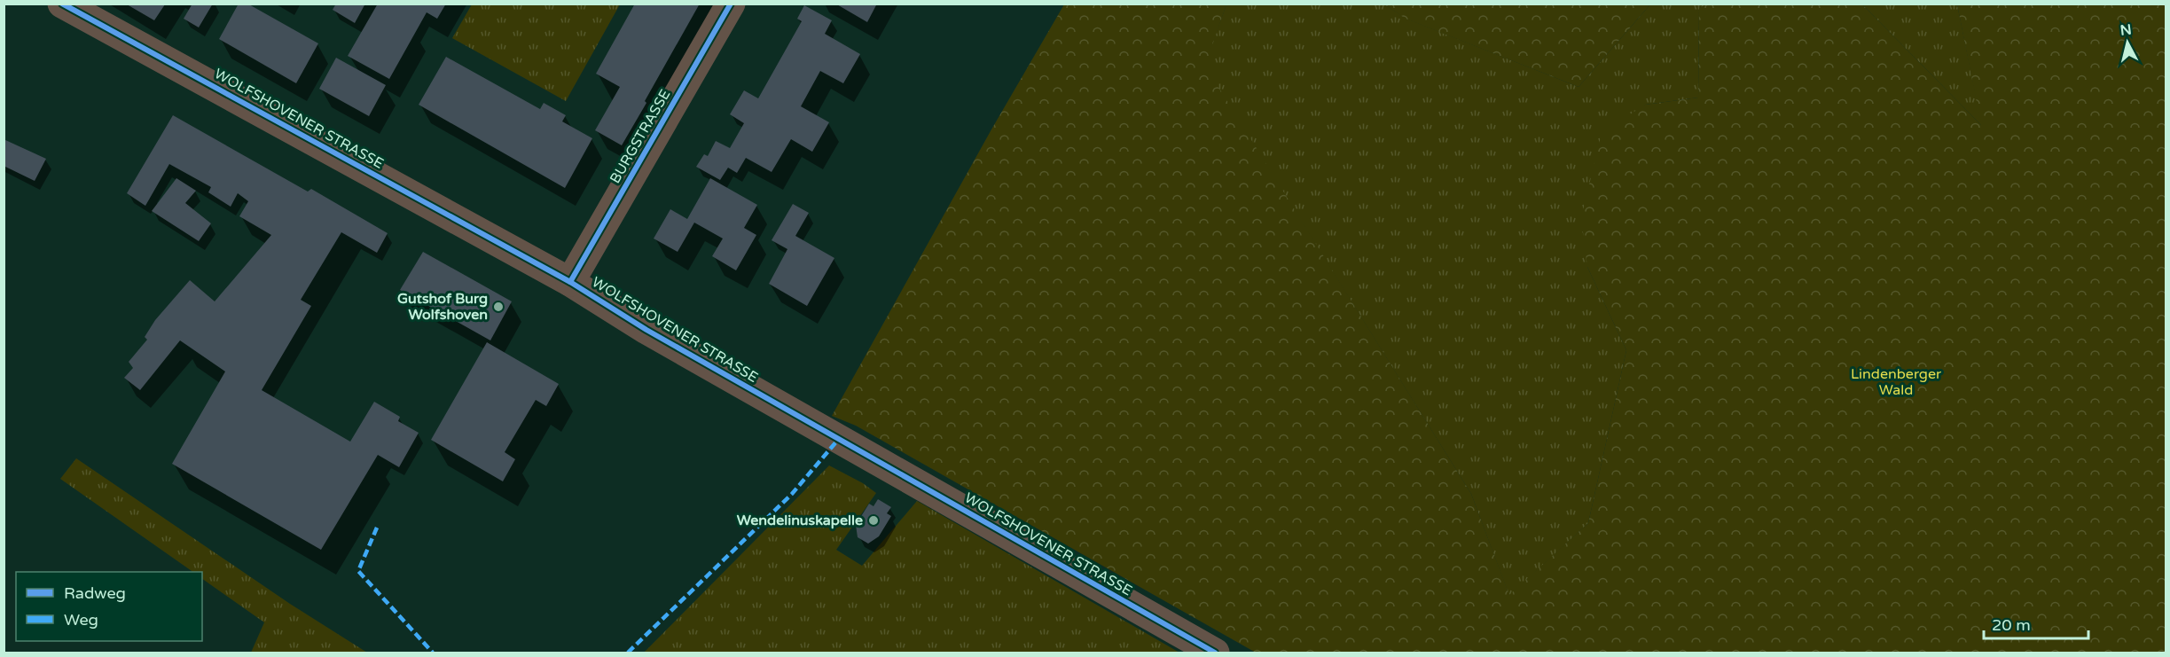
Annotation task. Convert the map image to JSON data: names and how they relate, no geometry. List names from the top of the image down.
{
  "streets": {
    "street": ["WOLFSHOVENER STRASSE", "BURGSTRASSE"]
  },
  "crossings": [
    ["WOLFSHOVENER STRASSE", "BURGSTRASSE"]
  ],
  "parks": ["Lindenberger Wald"],
  "places": ["Gutshof Burg Wolfshoven", "Wendelinuskapelle"],
  "legend": ["Radweg", "Weg"],
  "scale_bar": "20 m",
  "north": "top"
}
